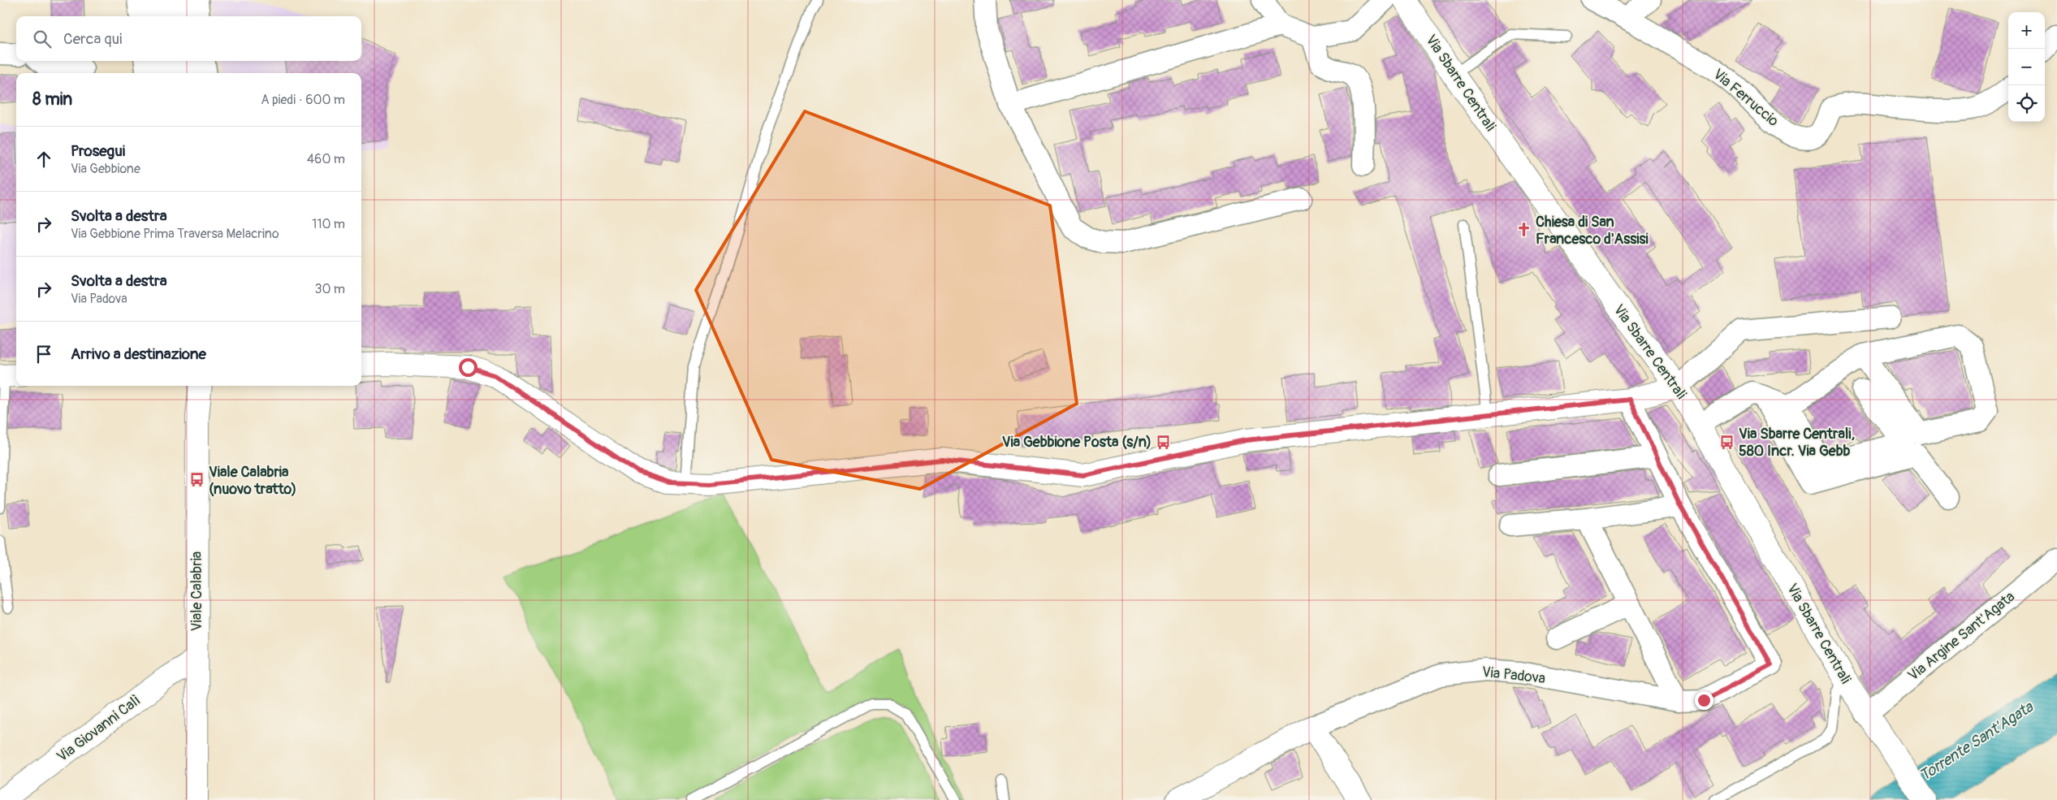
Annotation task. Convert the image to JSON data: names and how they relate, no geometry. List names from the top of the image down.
{
  "streets": {
    "street": [
      "Via Sbarre Centrali",
      "Via Ferruccio",
      "Viale Calabria",
      "Via Argine Sant'Agata",
      "Via Padova",
      "Via Giovanni Calì"
    ]
  },
  "crossings": [
    ["Via Sbarre Centrali", "Via Argine Sant'Agata"],
    ["Viale Calabria", "Via Giovanni Calì"]
  ],
  "water": ["Torrente Sant'Agata"],
  "places": {
    "church": ["Chiesa di San Francesco d'Assisi"],
    "bus stop": ["Via Gebbione Posta (s/n)", "Via Sbarre Centrali, 580 Incr. Via Gebb", "Viale Calabria (nuovo tratto)"]
  },
  "page": {
    "map_buttons": ["+", "−"],
    "search": "Cerca qui",
    "heading": ["8 min", "A piedi · 600 m"],
    "list": [
      ["Prosegui", "Via Gebbione", "460 m"],
      ["Svolta a destra", "Via Gebbione Prima Traversa Melacrino", "110 m"],
      ["Svolta a destra", "Via Padova", "30 m"],
      "Arrivo a destinazione"
    ]
  }
}
